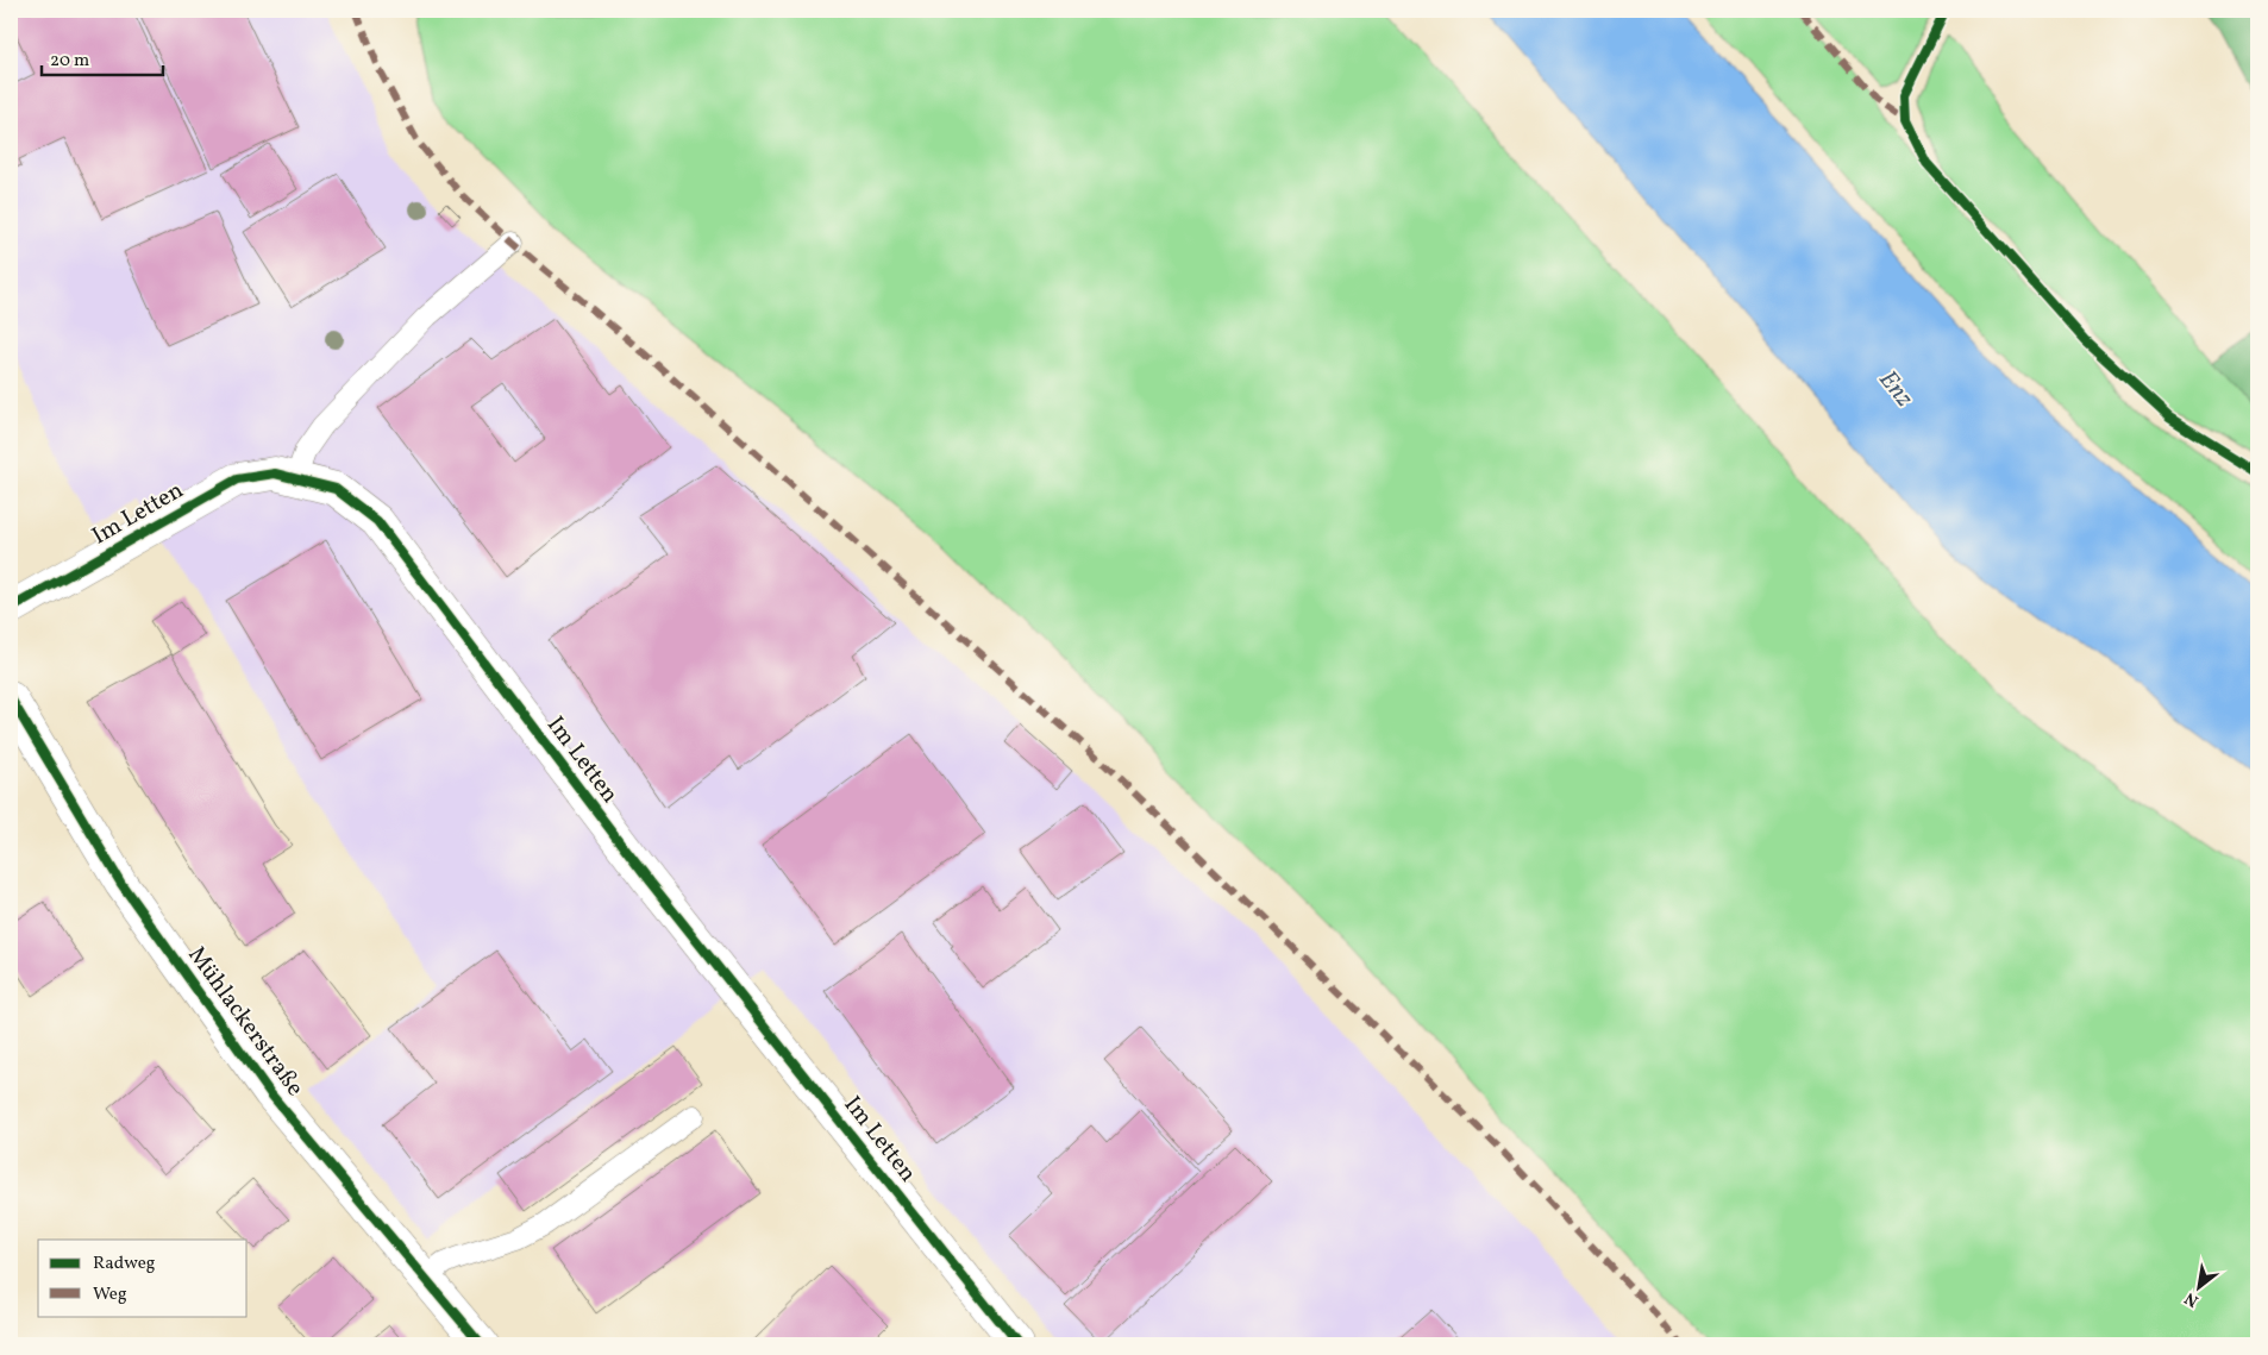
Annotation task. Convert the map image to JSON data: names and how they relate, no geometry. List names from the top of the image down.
{
  "streets": {
    "street": ["Im Letten", "Mühlackerstraße"]
  },
  "water": ["Enz"],
  "legend": ["Radweg", "Weg"],
  "scale_bar": "20 m",
  "north": "bottom left"
}
